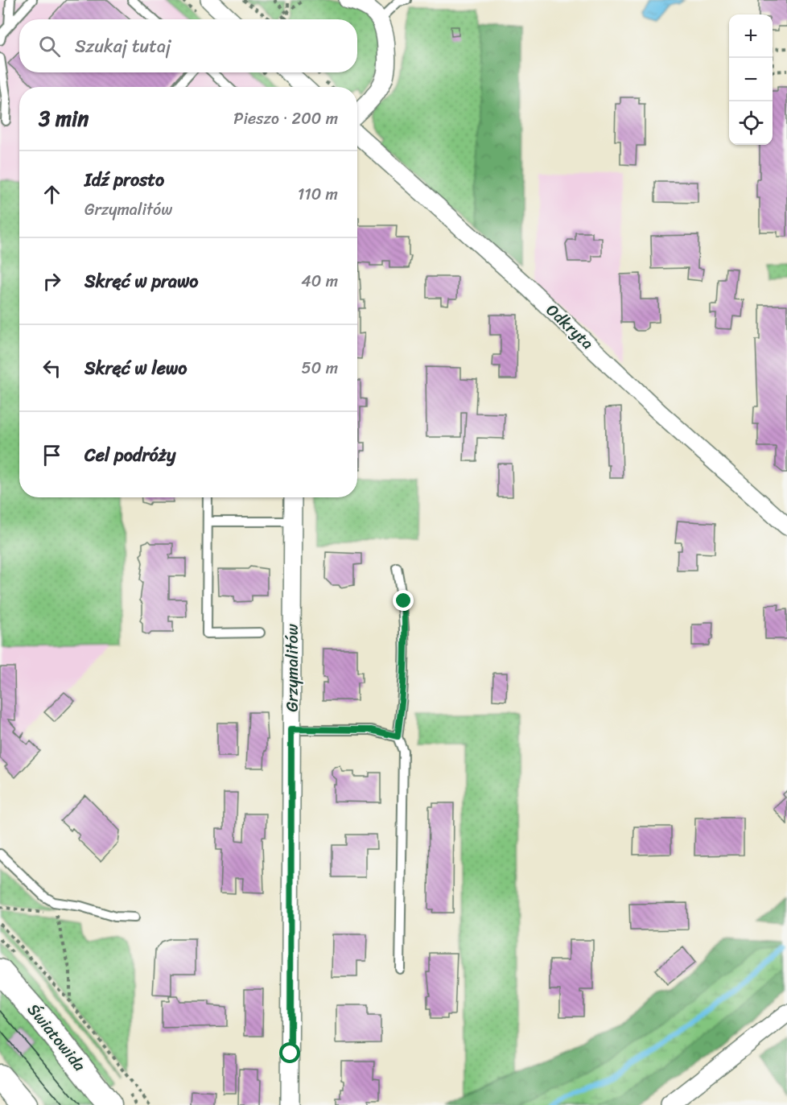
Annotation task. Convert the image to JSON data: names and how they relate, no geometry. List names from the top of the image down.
{
  "streets": {
    "street": ["Odkryta", "Grzymalitów", "Światowida"]
  },
  "page": {
    "map_buttons": ["+", "−"],
    "search": "Szukaj tutaj",
    "heading": ["3 min", "Pieszo · 200 m"],
    "list": [
      ["Idź prosto", "Grzymalitów", "110 m"],
      ["Skręć w prawo", "40 m"],
      ["Skręć w lewo", "50 m"],
      "Cel podróży"
    ]
  }
}
